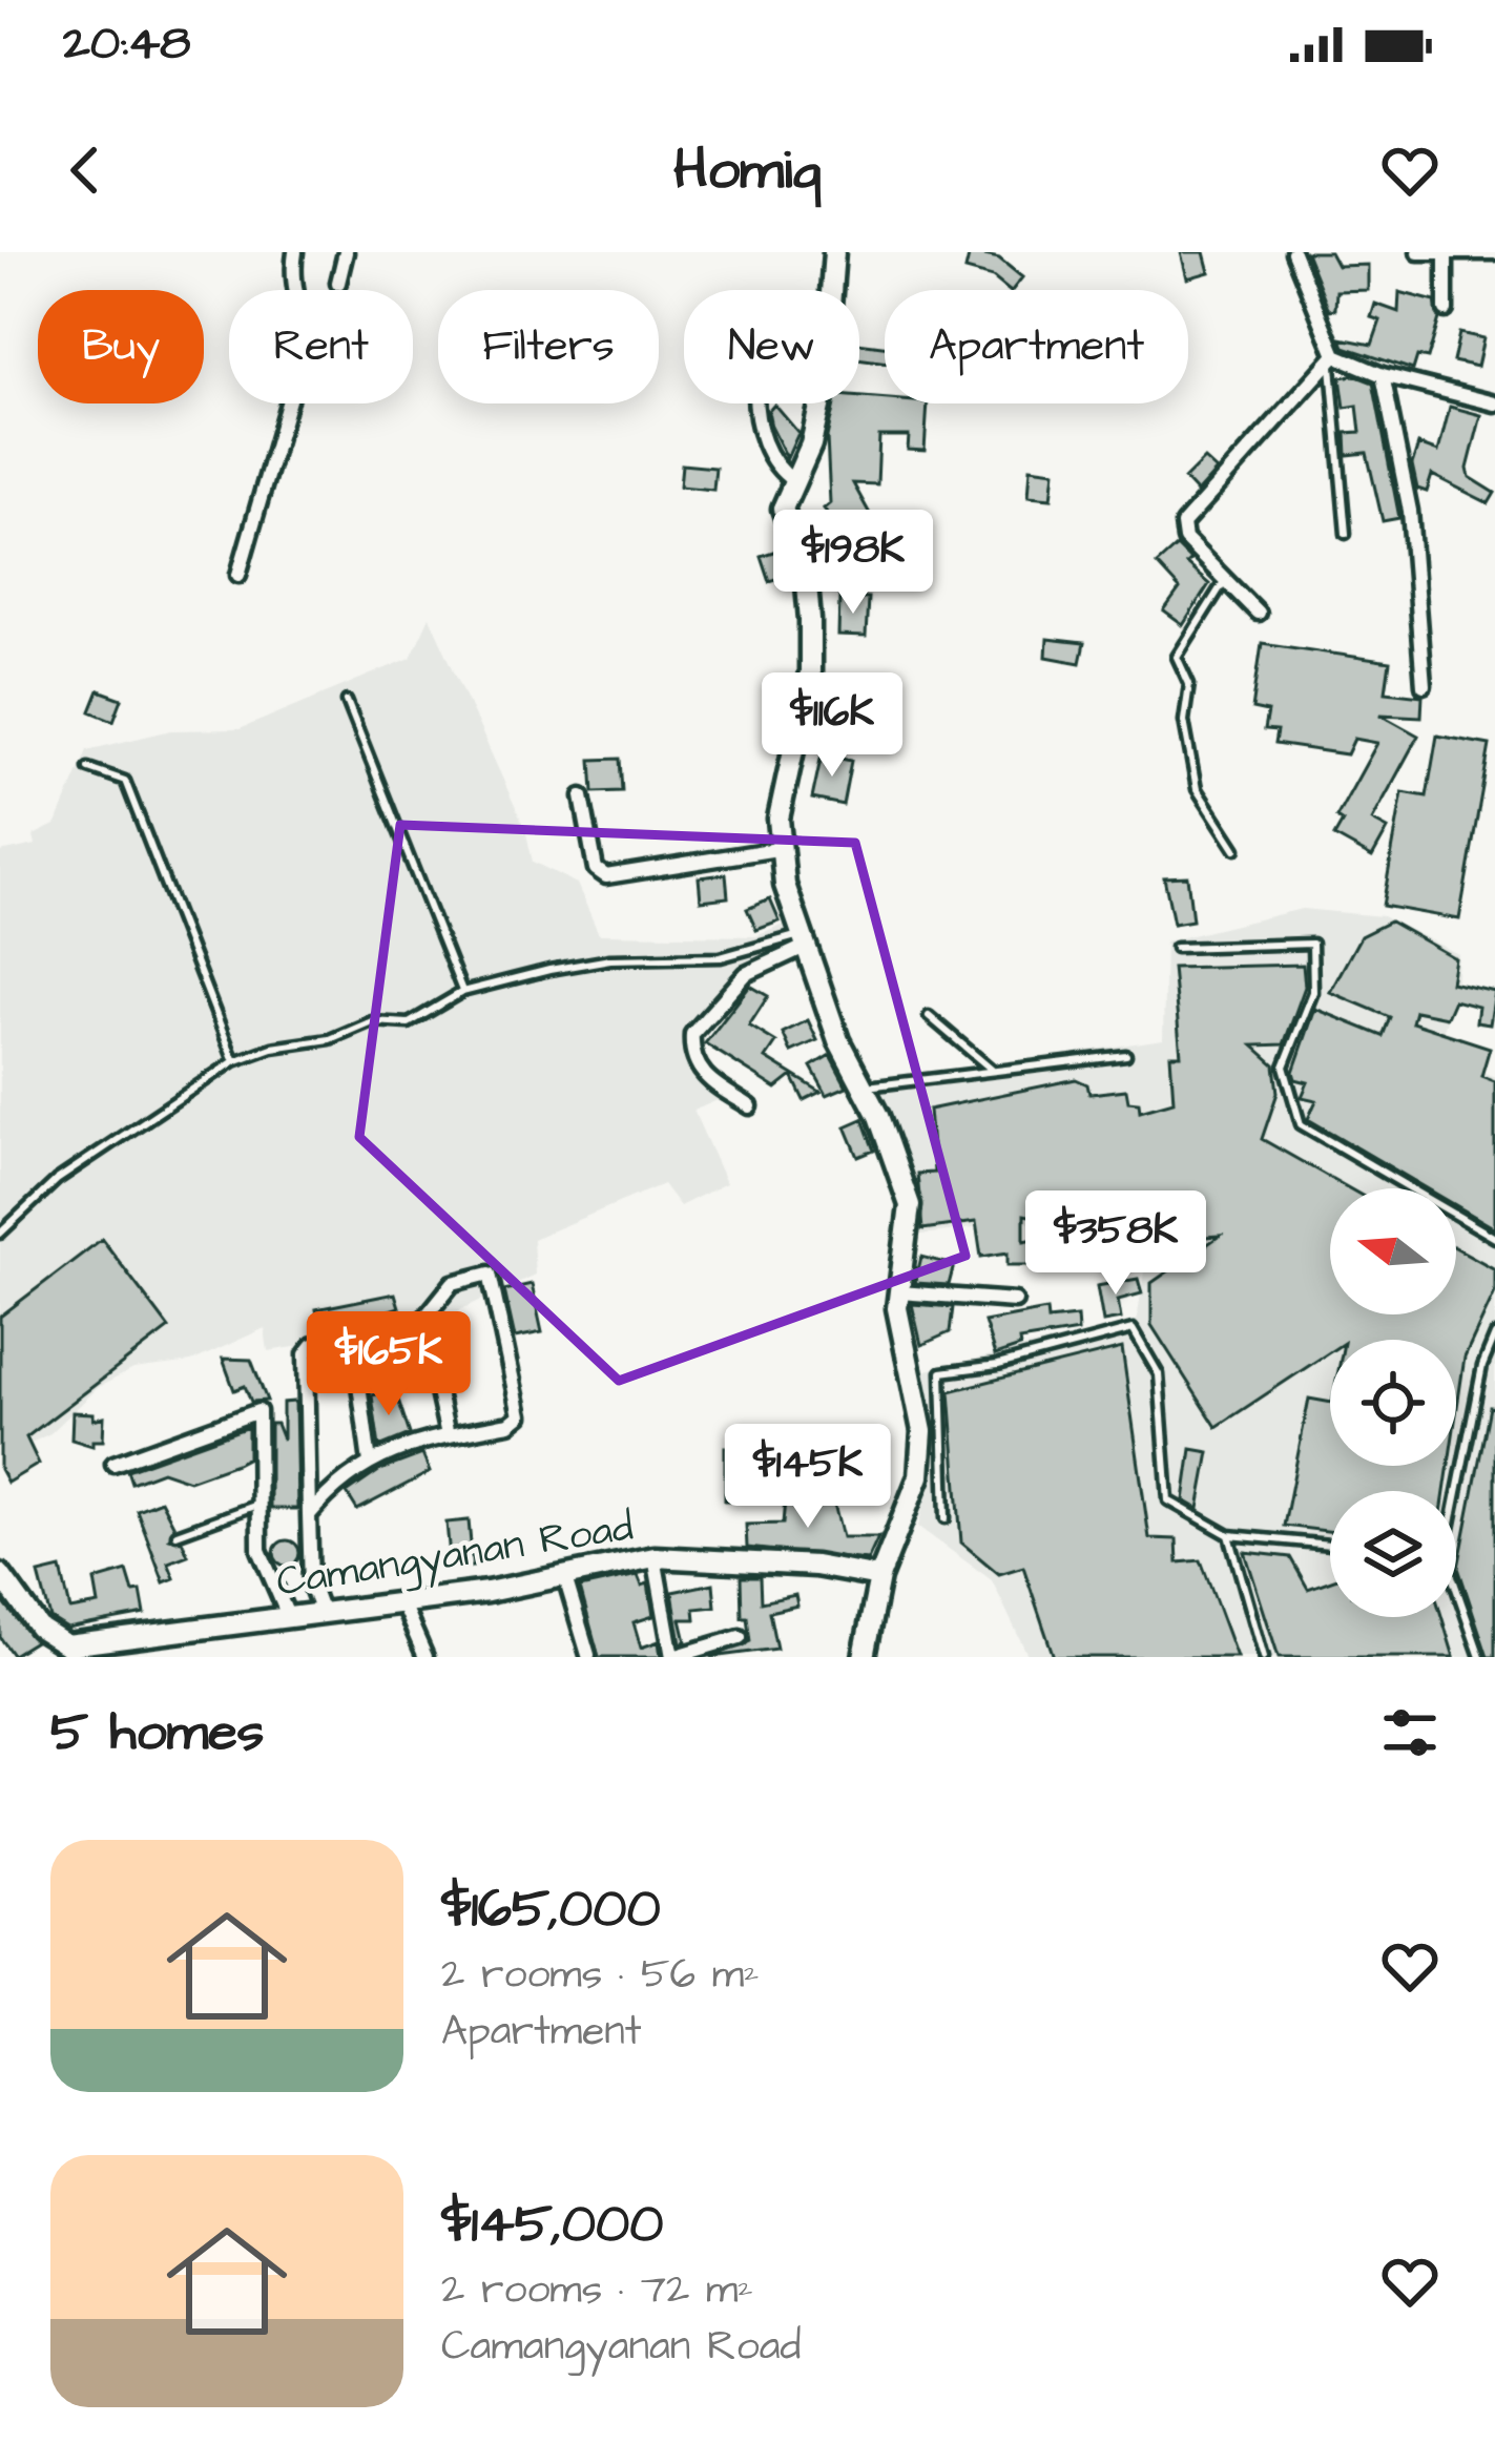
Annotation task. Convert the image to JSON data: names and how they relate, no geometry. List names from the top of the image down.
{
  "streets": {
    "street": ["Camangyanan Road"]
  },
  "north": "left",
  "page": {
    "status": "20:48",
    "header": "Homiq",
    "chip": [
      "Buy",
      "Rent",
      "Filters",
      "New",
      "Apartment"
    ],
    "price": [
      "$198K",
      "$116K",
      "$358K",
      "$165K",
      "$145K"
    ],
    "heading": "5 homes",
    "list": [
      {
        "name": "$165,000",
        "note": "2 rooms · 56 m² · Apartment"
      },
      {
        "name": "$145,000",
        "note": "2 rooms · 72 m² · Camangyanan Road"
      }
    ]
  }
}
